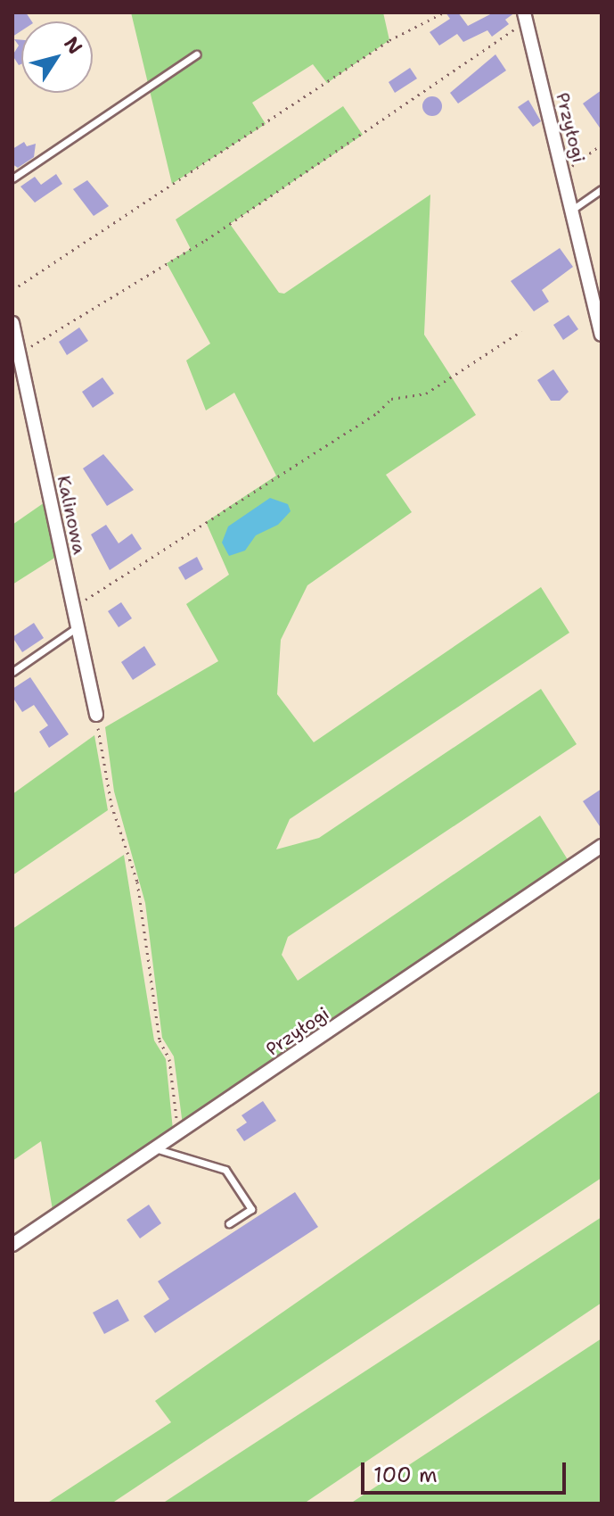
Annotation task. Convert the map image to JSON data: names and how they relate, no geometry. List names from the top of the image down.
{
  "streets": {
    "street": ["Przyłogi", "Kalinowa"]
  },
  "scale_bar": "100 m",
  "north": "top right"
}
